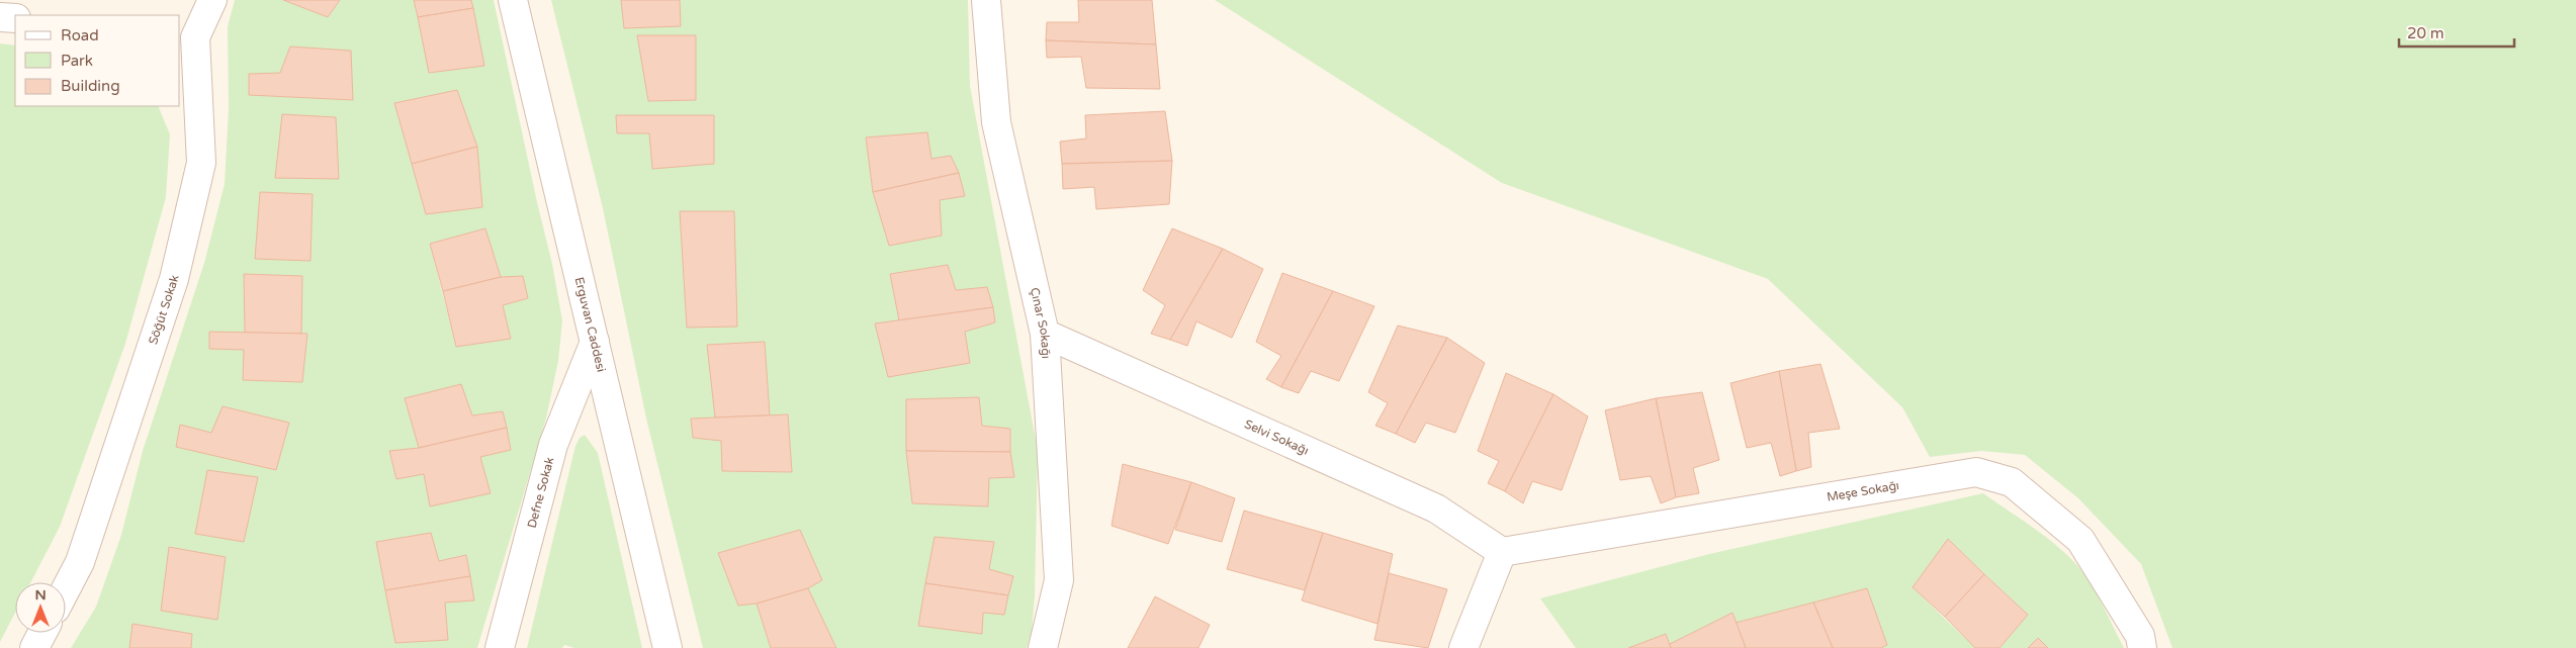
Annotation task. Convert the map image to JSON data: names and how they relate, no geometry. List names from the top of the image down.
{
  "streets": {
    "street": [
      "Söğüt Sokak",
      "Çınar Sokağı",
      "Erguvan Caddesi",
      "Selvi Sokağı",
      "Meşe Sokağı",
      "Defne Sokak"
    ]
  },
  "crossings": [
    ["Çınar Sokağı", "Selvi Sokağı"],
    ["Erguvan Caddesi", "Defne Sokak"],
    ["Selvi Sokağı", "Meşe Sokağı"]
  ],
  "legend": ["Road", "Park", "Building"],
  "scale_bar": "20 m",
  "north": "top"
}
